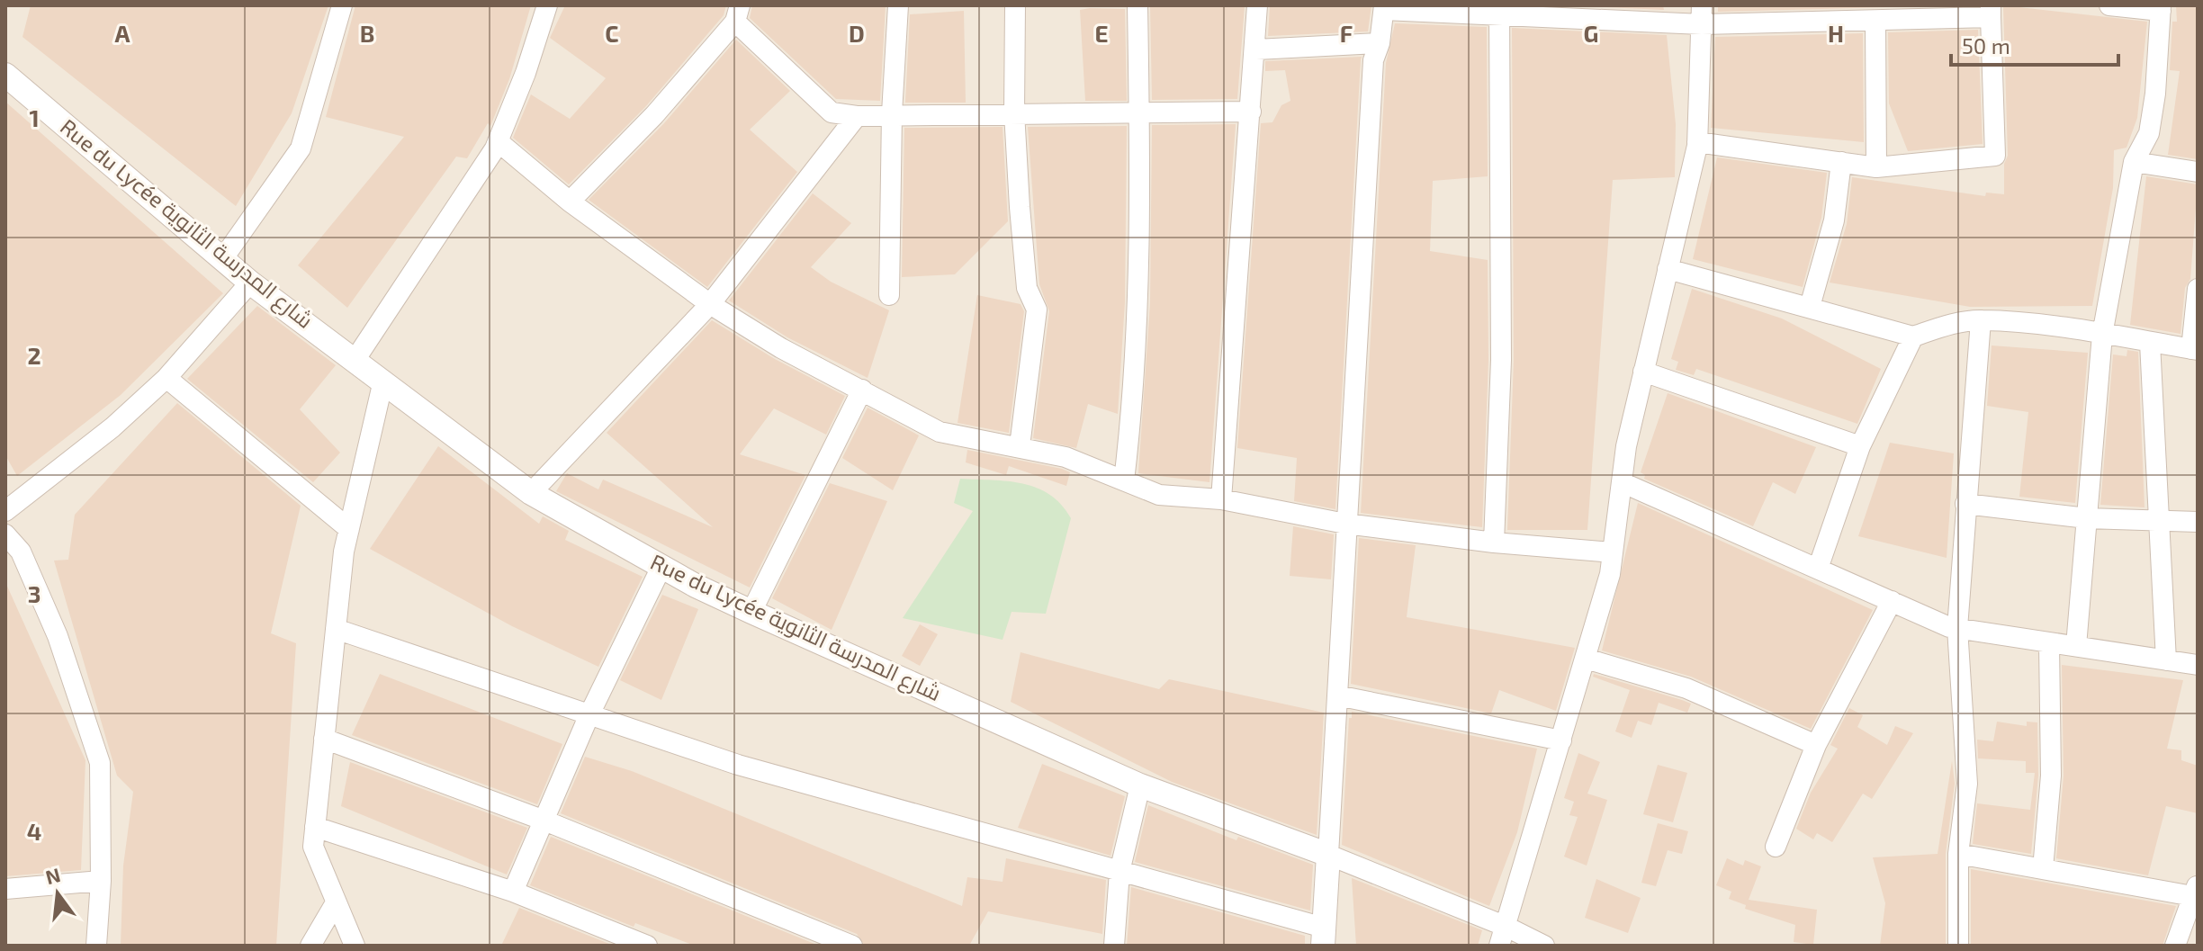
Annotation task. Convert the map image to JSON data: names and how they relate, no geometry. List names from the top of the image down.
{
  "streets": {
    "street": ["Rue du Lycée شارع المدرسة الثانوية"]
  },
  "scale_bar": "50 m",
  "north": "top",
  "grid": {
    "columns": [
      "A",
      "B",
      "C",
      "D",
      "E",
      "F",
      "G",
      "H"
    ],
    "rows": [
      "1",
      "2",
      "3",
      "4"
    ]
  }
}
